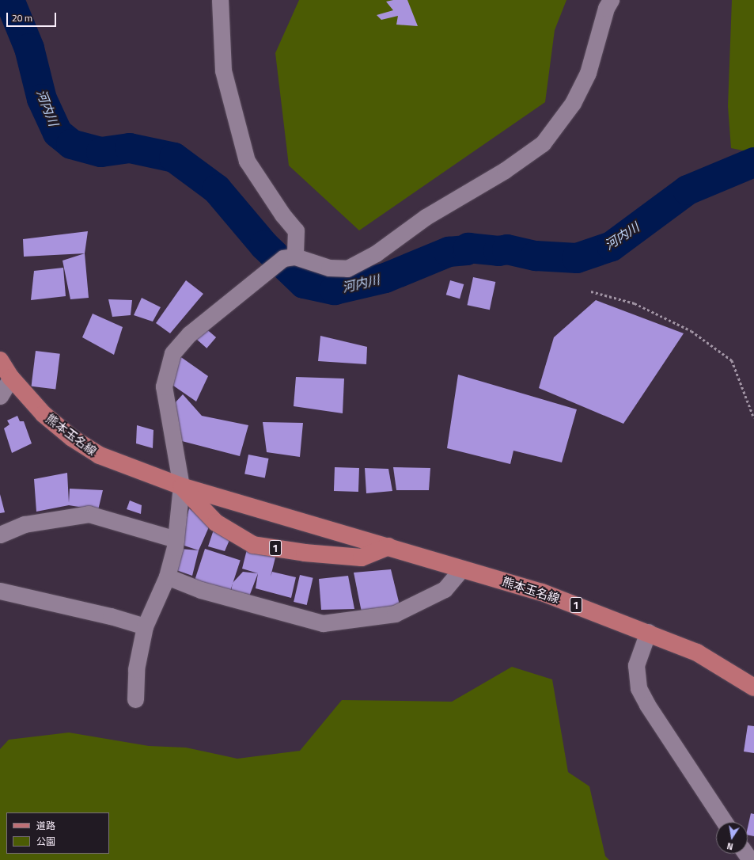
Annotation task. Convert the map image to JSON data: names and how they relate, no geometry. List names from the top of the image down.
{
  "streets": {
    "main road": ["熊本玉名線", "1"]
  },
  "water": ["河内川"],
  "legend": ["道路", "公園"],
  "scale_bar": "20 m",
  "north": "bottom"
}
